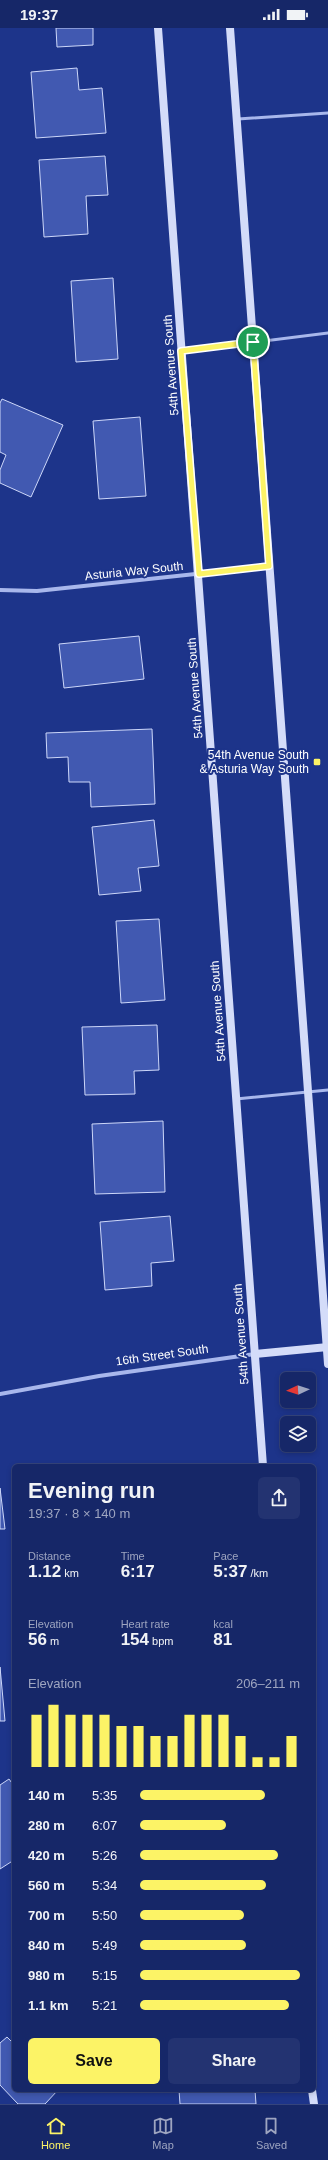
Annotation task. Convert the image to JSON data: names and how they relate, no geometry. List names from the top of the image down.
{
  "streets": {
    "main road": ["54th Avenue South", "16th Street South"],
    "street": ["Asturia Way South"]
  },
  "crossings": [
    ["54th Avenue South", "Asturia Way South"],
    ["54th Avenue South", "16th Street South"]
  ],
  "places": {
    "transit": ["54th Avenue South & Asturia Way South"]
  },
  "north": "left",
  "page": {
    "status": "19:37",
    "heading": ["Evening run", "19:37 · 8 × 140 m"],
    "stats": [
      ["Distance", "1.12 km"],
      ["Time", "6:17"],
      ["Pace", "5:37 /km"],
      ["Elevation", "56 m"],
      ["Heart rate", "154 bpm"],
      ["kcal", "81"]
    ],
    "chart": ["Elevation", "206–211 m"],
    "list": [
      {
        "name": "140 m",
        "note": "5:35"
      },
      {
        "name": "280 m",
        "note": "6:07"
      },
      {
        "name": "420 m",
        "note": "5:26"
      },
      {
        "name": "560 m",
        "note": "5:34"
      },
      {
        "name": "700 m",
        "note": "5:50"
      },
      {
        "name": "840 m",
        "note": "5:49"
      },
      {
        "name": "980 m",
        "note": "5:15"
      },
      {
        "name": "1.1 km",
        "note": "5:21"
      }
    ],
    "buttons": ["Save", "Share"],
    "tabs": ["Home", "Map", "Saved"]
  }
}
